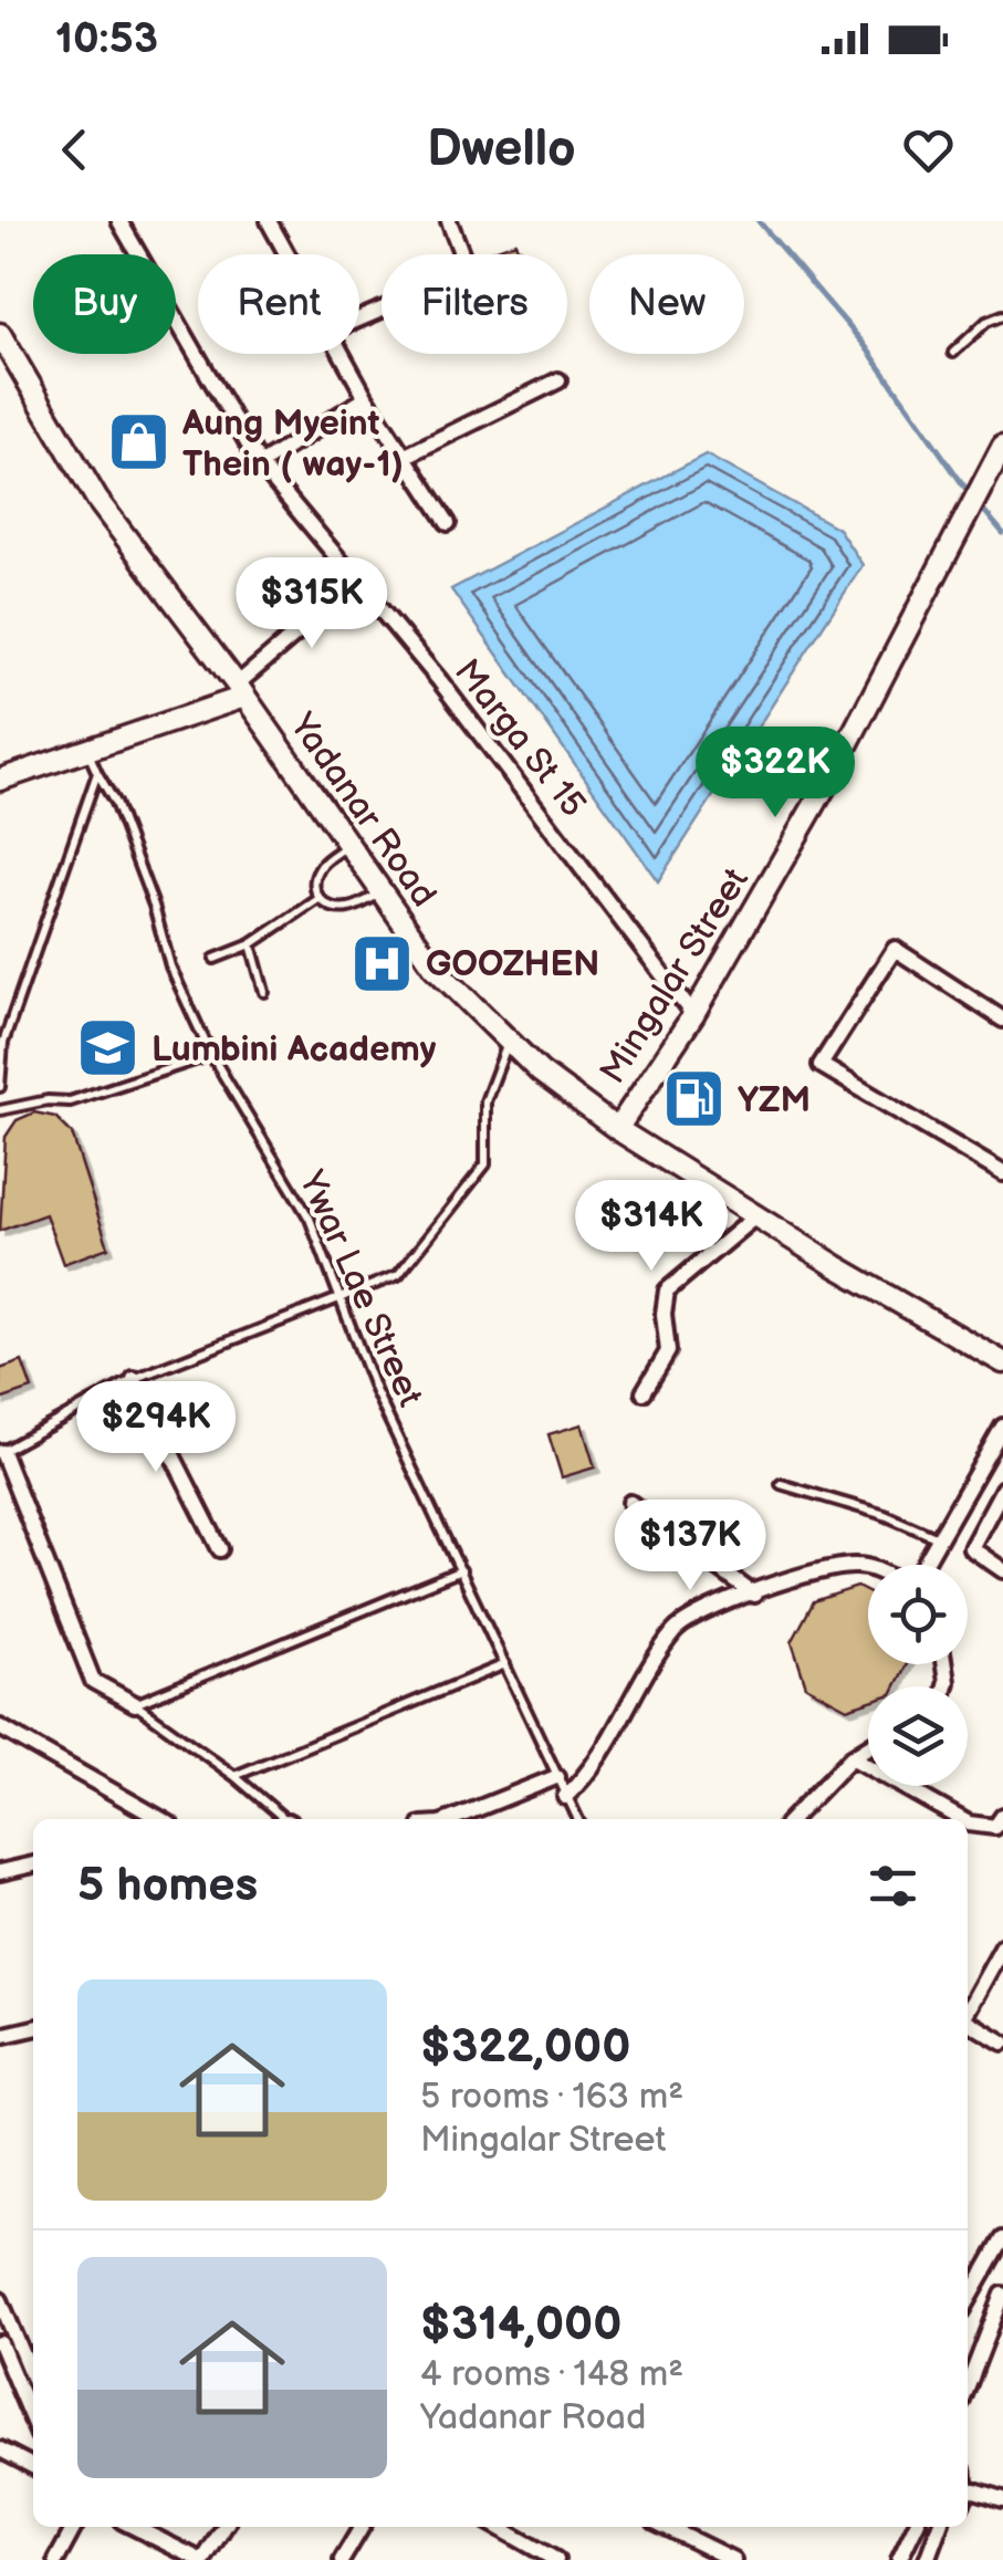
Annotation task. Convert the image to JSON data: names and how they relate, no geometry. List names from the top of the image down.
{
  "streets": {
    "main road": ["Yadanar Road", "Mingalar Street"],
    "street": ["Marga St 15"],
    "lane": ["Ywar Lae Street"]
  },
  "crossings": [
    ["Marga St 15", "Mingalar Street"],
    ["Yadanar Road", "Mingalar Street"]
  ],
  "places": {
    "shop": ["Aung Myeint Thein ( way-1)"],
    "hospital": ["GOOZHEN"],
    "school or university": ["Lumbini Academy"],
    "fuel station": ["YZM"]
  },
  "page": {
    "status": "10:53",
    "header": "Dwello",
    "chip": [
      "Buy",
      "Rent",
      "Filters",
      "New"
    ],
    "price": [
      "$315K",
      "$322K",
      "$314K",
      "$294K",
      "$137K"
    ],
    "heading": "5 homes",
    "list": [
      {
        "name": "$322,000",
        "note": "5 rooms · 163 m² · Mingalar Street"
      },
      {
        "name": "$314,000",
        "note": "4 rooms · 148 m² · Yadanar Road"
      }
    ]
  }
}
